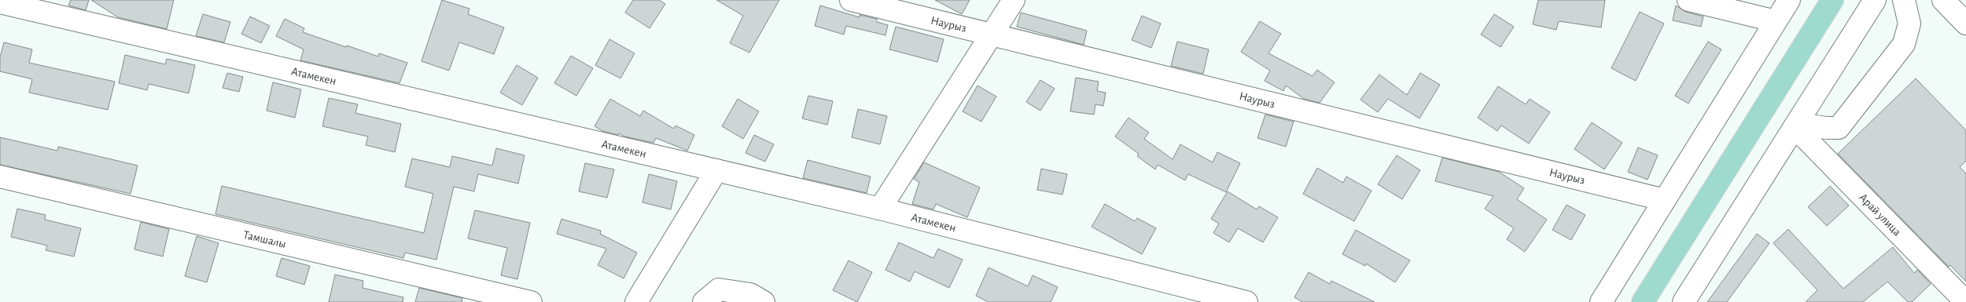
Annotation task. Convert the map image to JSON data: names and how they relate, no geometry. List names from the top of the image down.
{
  "streets": {
    "street": [
      "Наурыз",
      "Атамекен",
      "Арай улица",
      "Тамшалы"
    ]
  }
}
